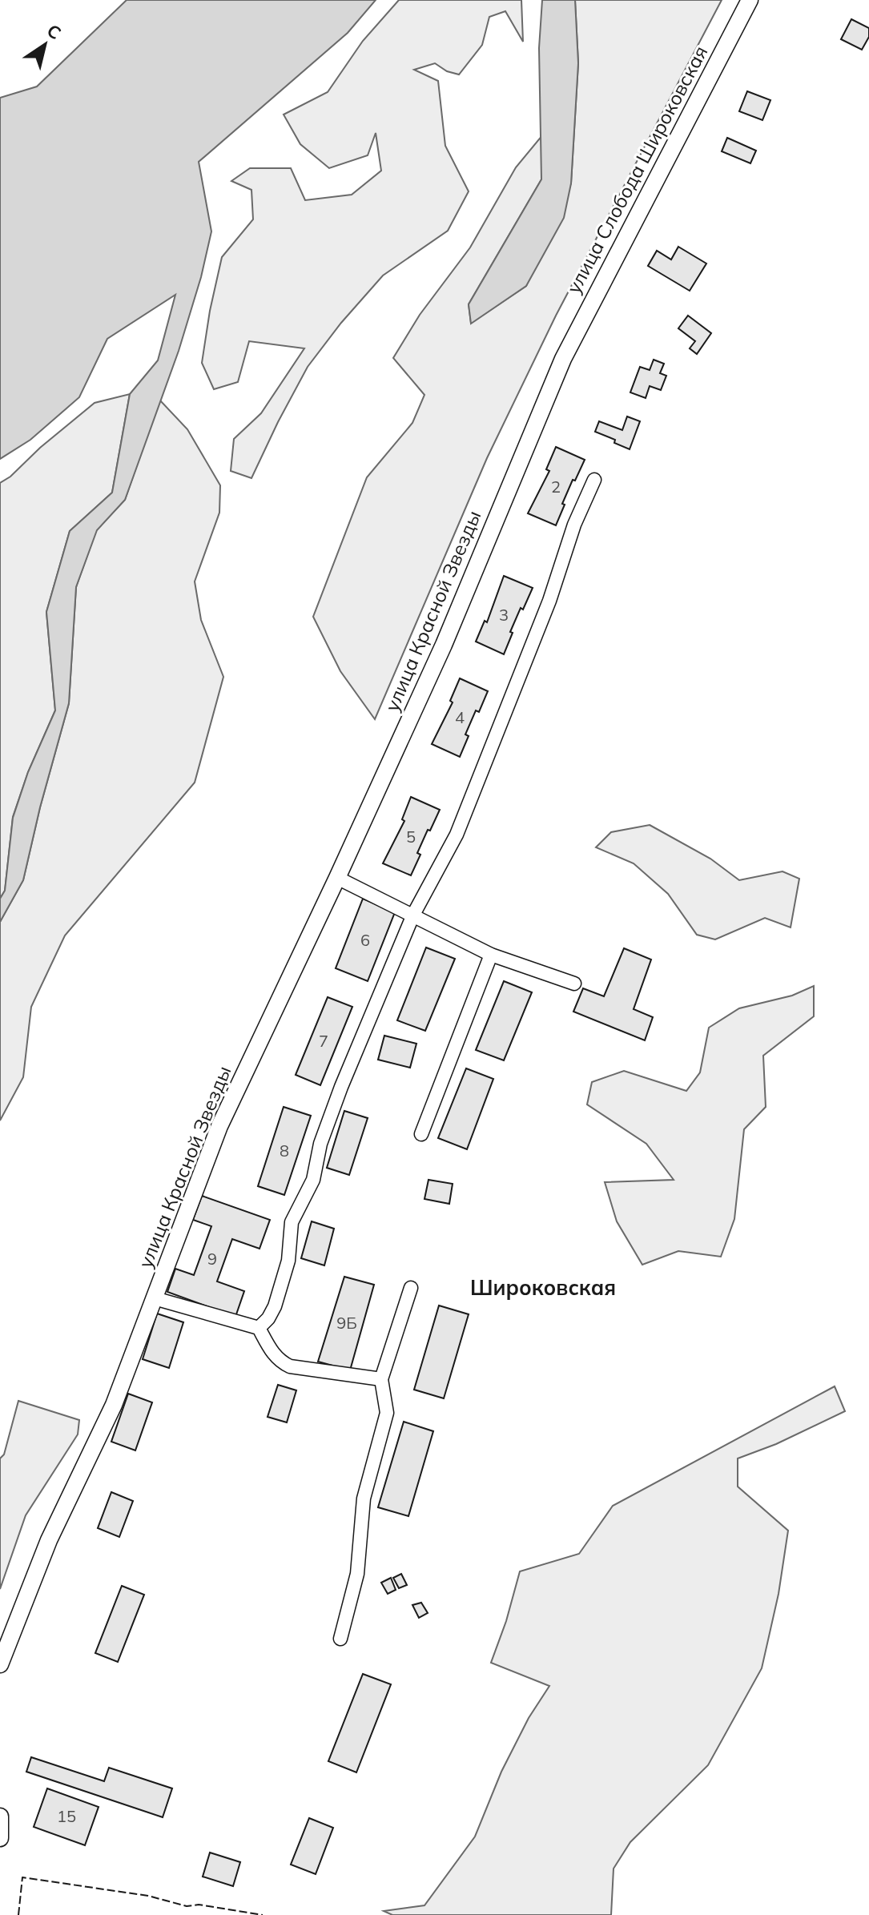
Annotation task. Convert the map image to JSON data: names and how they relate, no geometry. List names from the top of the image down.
{
  "streets": {
    "street": ["улица Слобода Широковская", "улица Красной Звезды"]
  },
  "crossings": [
    ["улица Слобода Широковская", "улица Красной Звезды"]
  ],
  "districts": ["Широковская"],
  "house_numbers": [
    "2",
    "3",
    "4",
    "5",
    "6",
    "7",
    "8",
    "9",
    "9Б",
    "15"
  ],
  "north": "top right"
}
